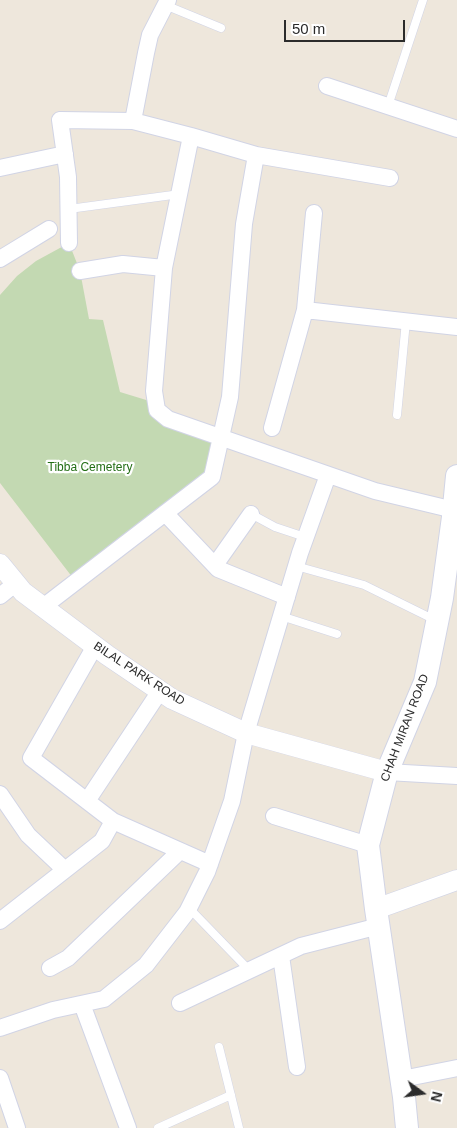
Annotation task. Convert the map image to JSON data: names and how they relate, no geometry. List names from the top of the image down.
{
  "streets": {
    "main road": ["CHAH MIRAN ROAD"],
    "street": ["BILAL PARK ROAD"]
  },
  "crossings": [
    ["BILAL PARK ROAD", "CHAH MIRAN ROAD"]
  ],
  "parks": ["Tibba Cemetery"],
  "scale_bar": "50 m",
  "north": "right"
}
